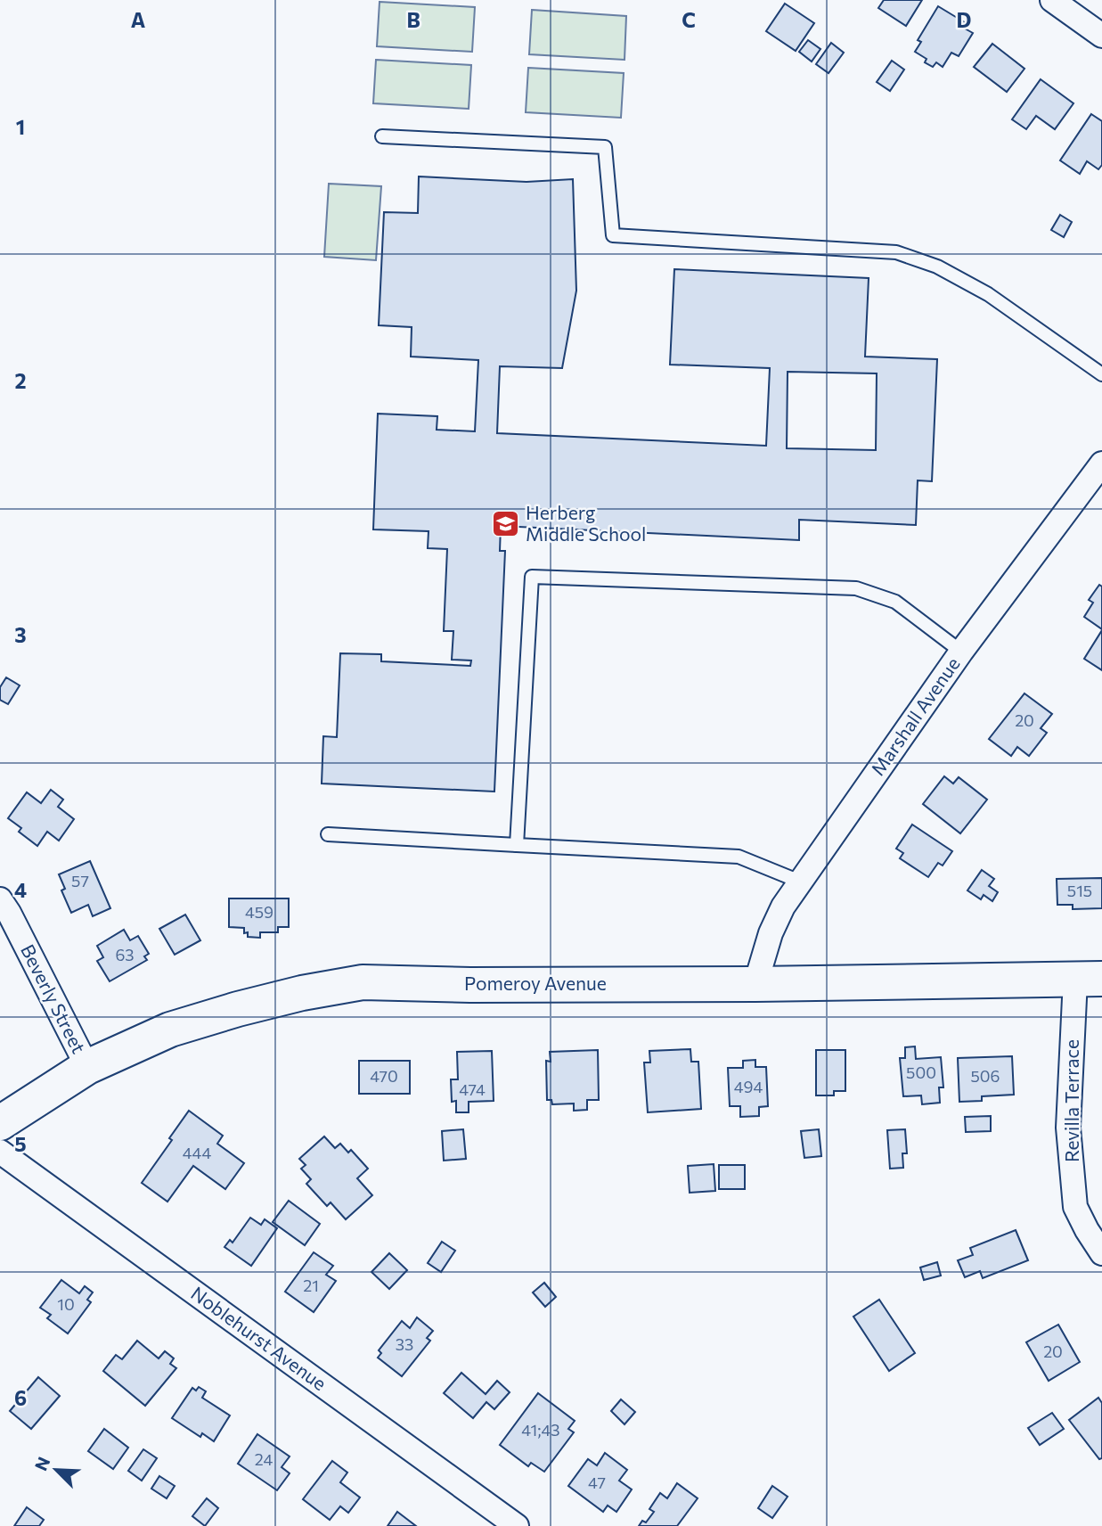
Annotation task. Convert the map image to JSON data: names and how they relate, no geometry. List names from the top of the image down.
{
  "streets": {
    "street": [
      "Marshall Avenue",
      "Pomeroy Avenue",
      "Beverly Street",
      "Revilla Terrace",
      "Noblehurst Avenue"
    ]
  },
  "crossings": [
    ["Marshall Avenue", "Pomeroy Avenue"],
    ["Pomeroy Avenue", "Beverly Street"],
    ["Pomeroy Avenue", "Revilla Terrace"]
  ],
  "places": {
    "school or university": ["Herberg Middle School"]
  },
  "house_numbers": [
    "20",
    "57",
    "515",
    "459",
    "63",
    "500",
    "470",
    "506",
    "494",
    "474",
    "444",
    "21",
    "10",
    "33",
    "20",
    "41;43",
    "24",
    "47"
  ],
  "north": "top left",
  "grid": {
    "columns": [
      "A",
      "B",
      "C",
      "D"
    ],
    "rows": [
      "1",
      "2",
      "3",
      "4",
      "5",
      "6"
    ]
  }
}
